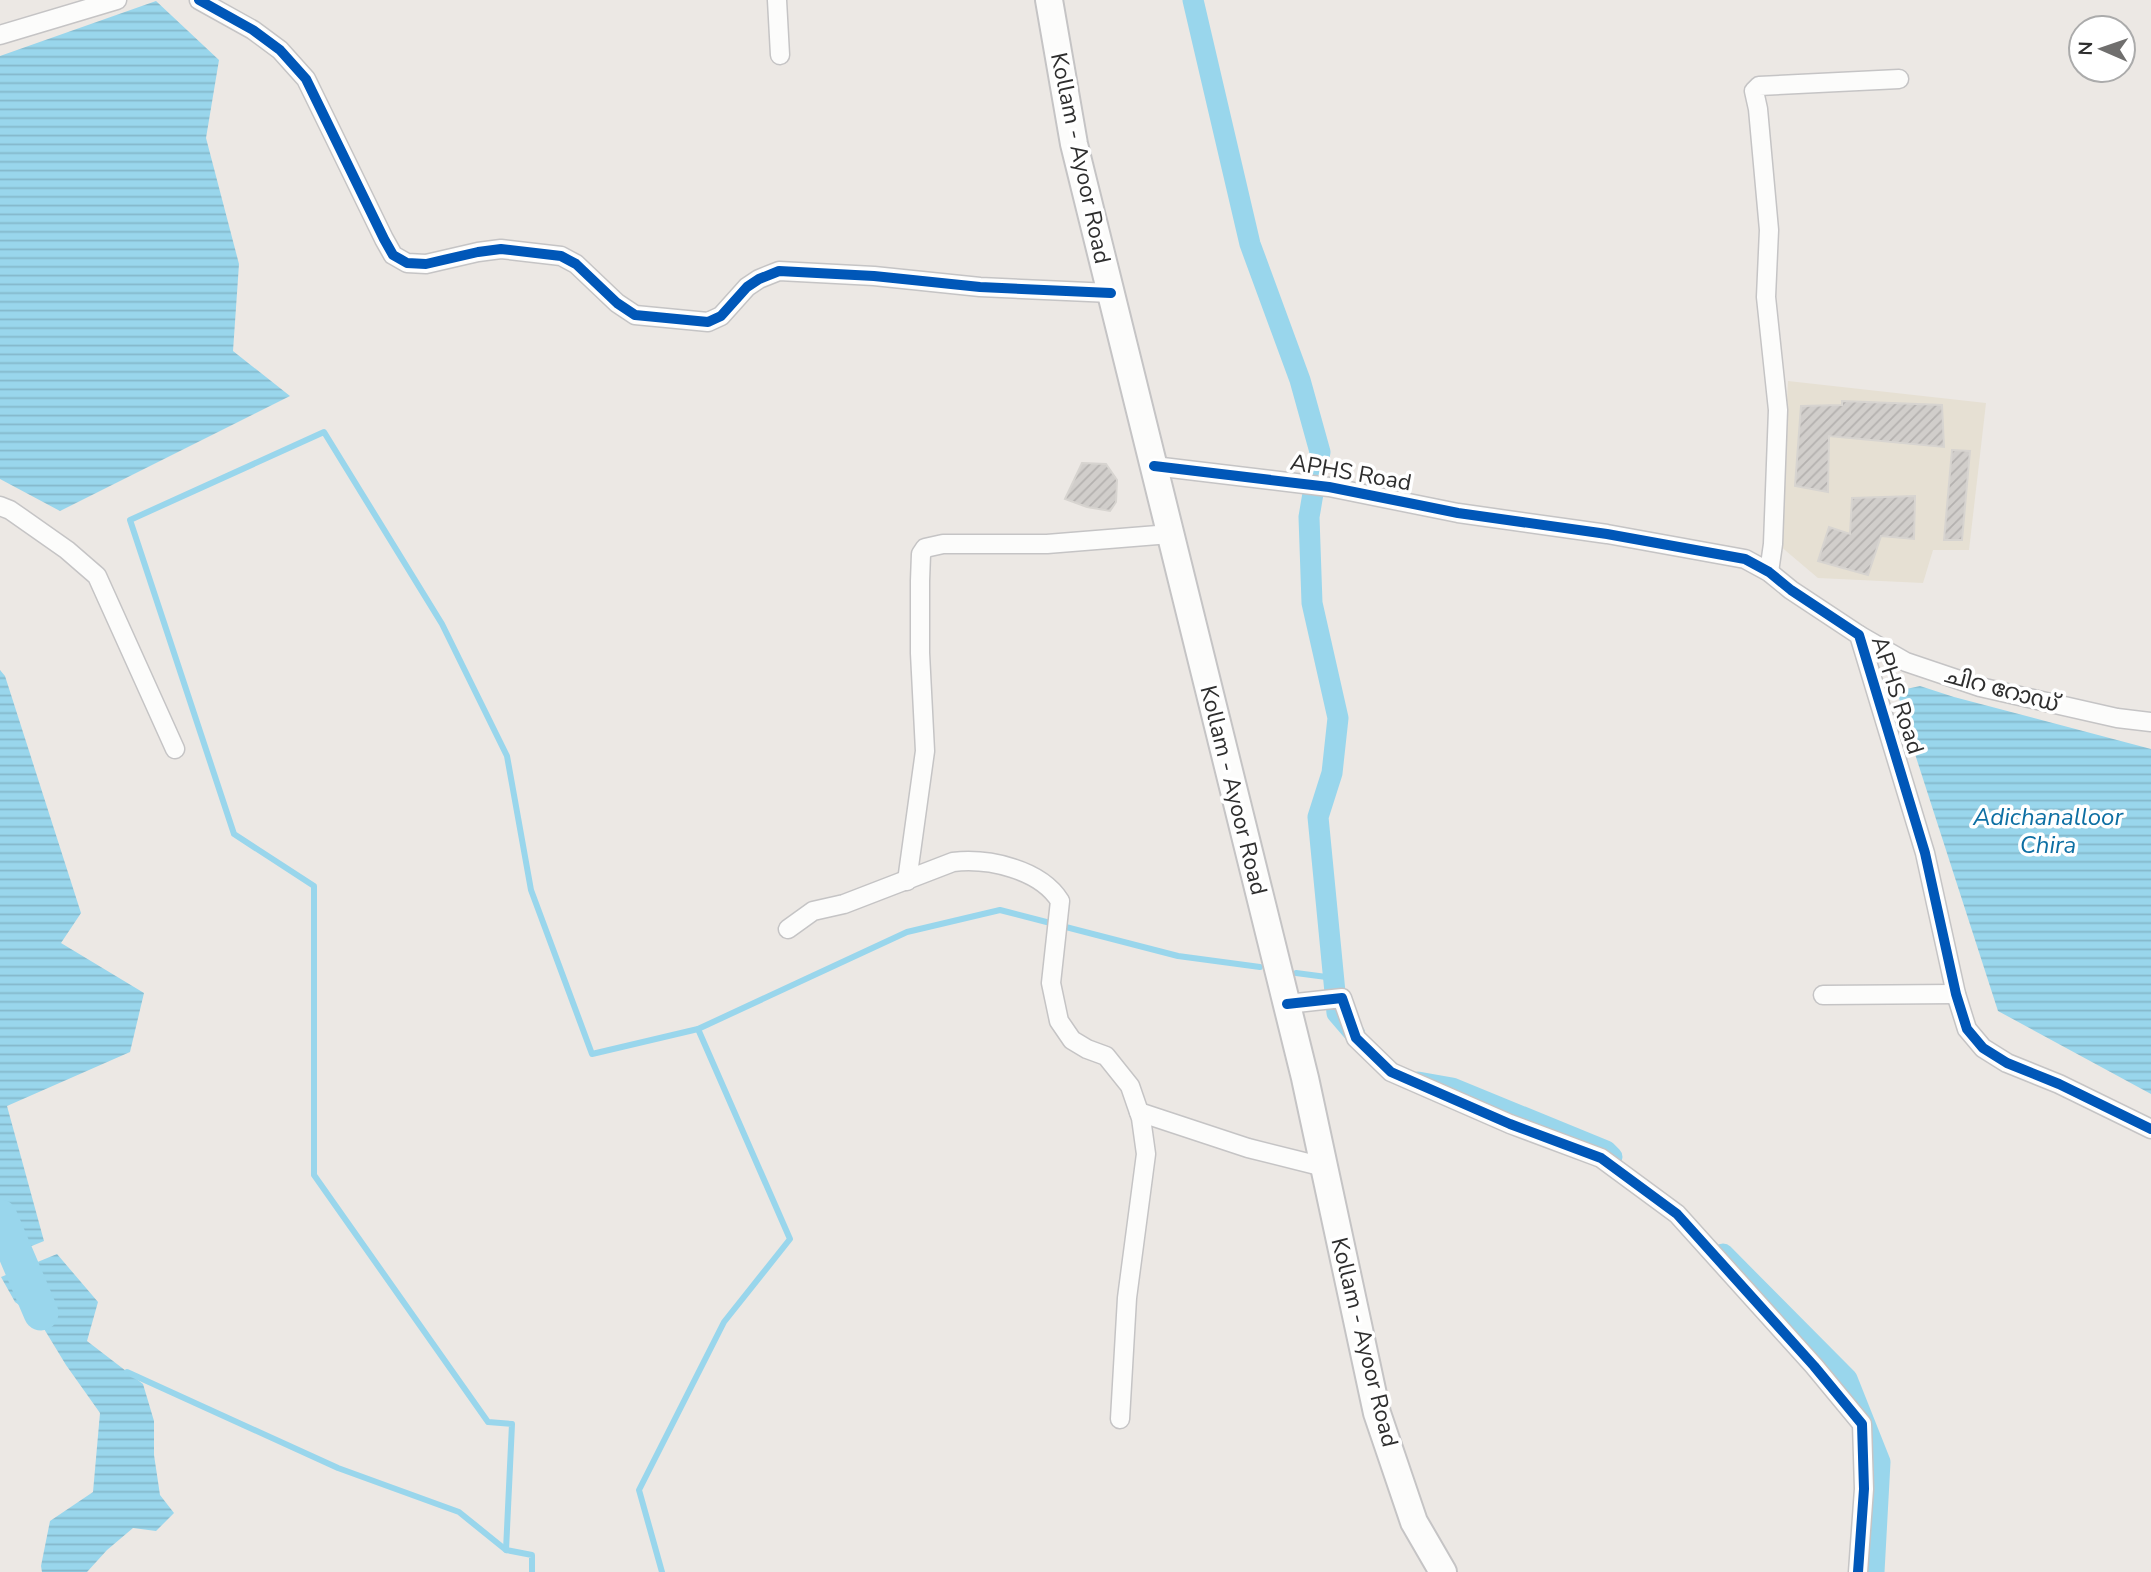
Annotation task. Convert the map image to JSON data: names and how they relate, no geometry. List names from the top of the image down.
{
  "streets": {
    "main road": ["Kollam - Ayoor Road"],
    "street": ["APHS Road", "ചിറ റോഡ്"]
  },
  "crossings": [
    ["Kollam - Ayoor Road", "APHS Road"],
    ["APHS Road", "ചിറ റോഡ്"]
  ],
  "water": ["Adichanalloor Chira"],
  "north": "left"
}
